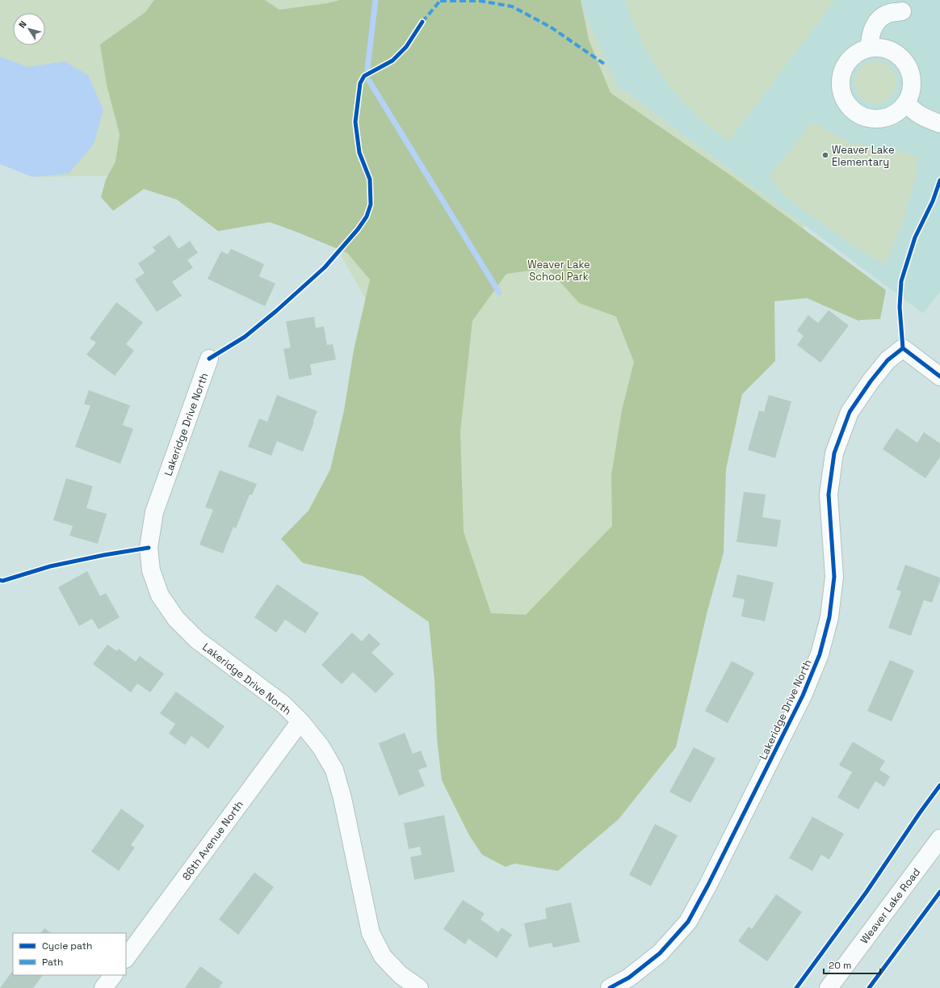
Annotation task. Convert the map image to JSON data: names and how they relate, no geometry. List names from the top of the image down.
{
  "streets": {
    "street": ["Lakeridge Drive North", "86th Avenue North", "Weaver Lake Road"]
  },
  "crossings": [
    ["Lakeridge Drive North", "86th Avenue North"]
  ],
  "parks": ["Weaver Lake School Park"],
  "places": ["Weaver Lake Elementary"],
  "legend": ["Cycle path", "Path"],
  "scale_bar": "20 m",
  "north": "top left"
}
